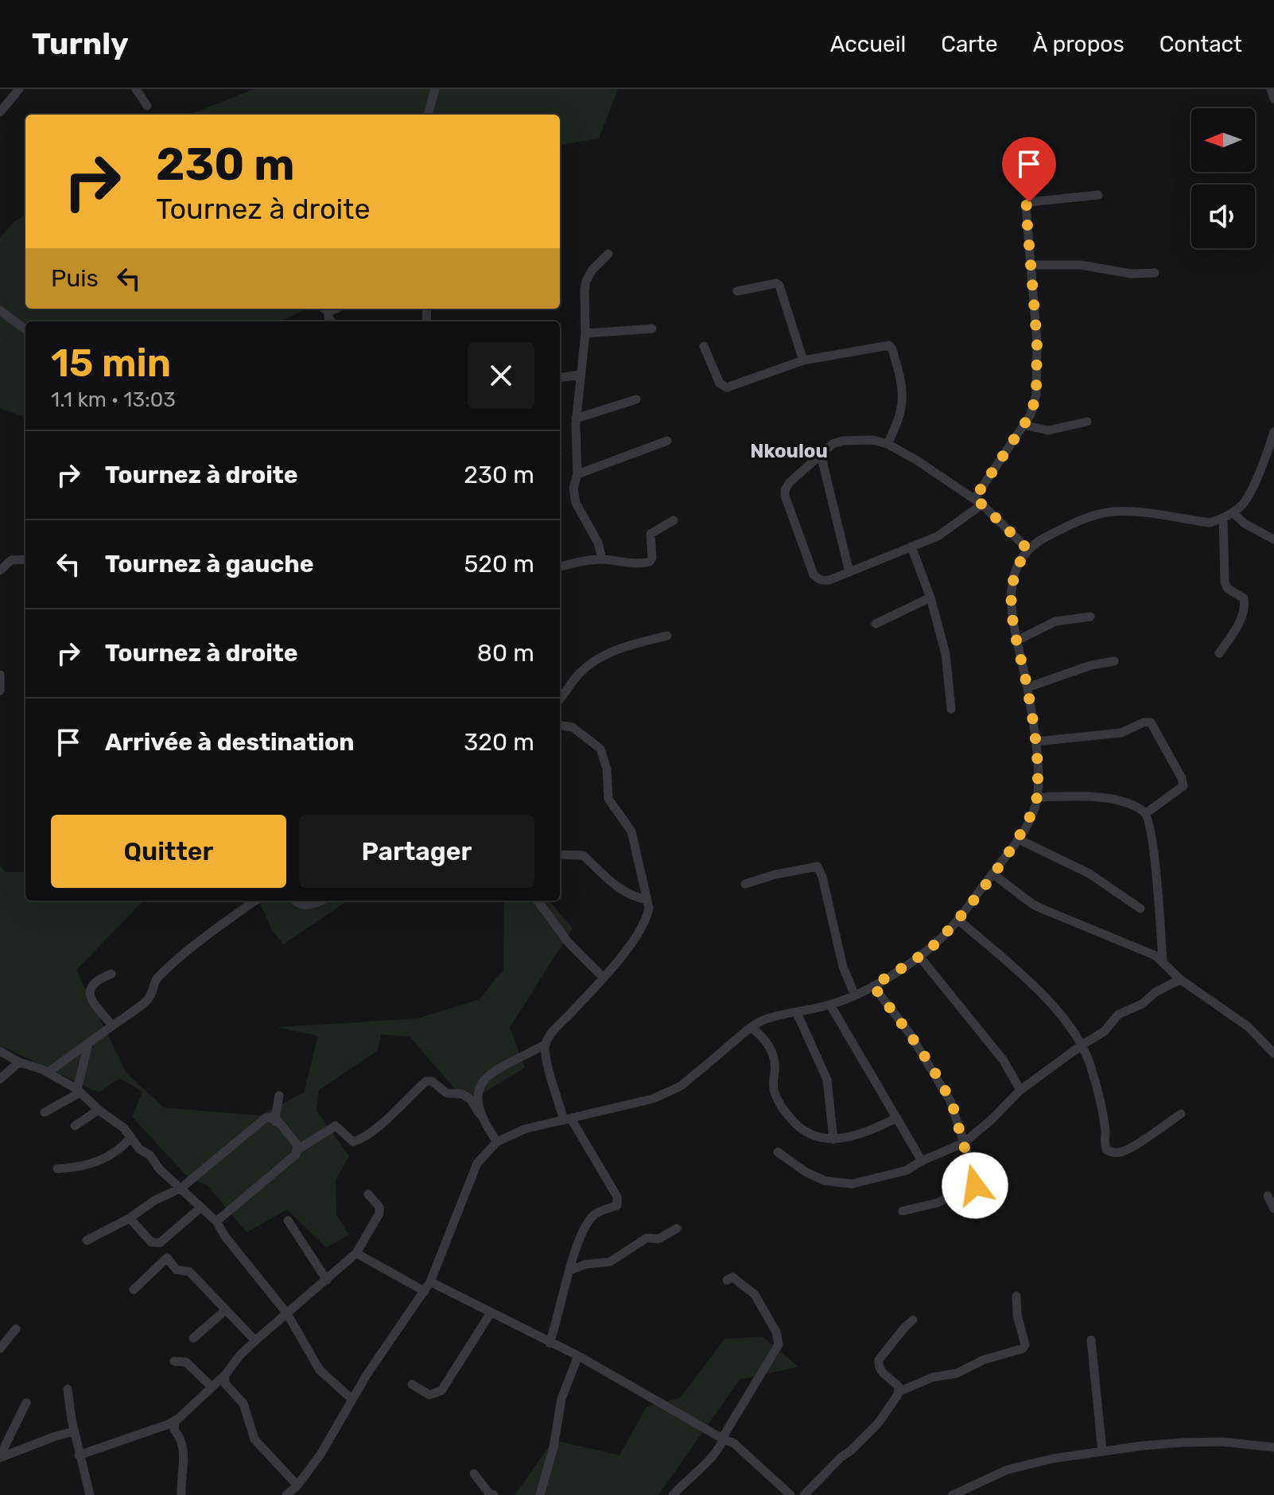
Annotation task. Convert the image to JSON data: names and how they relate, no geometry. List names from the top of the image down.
{
  "districts": ["Nkoulou"],
  "north": "left",
  "page": {
    "header": "Turnly",
    "nav": [
      "Accueil",
      "Carte",
      "À propos",
      "Contact"
    ],
    "turn": ["230 m", "Tournez à droite"],
    "then": "Puis",
    "heading": ["15 min", "1.1 km · 13:03"],
    "list": [
      {
        "name": "Tournez à droite",
        "value": "230 m"
      },
      {
        "name": "Tournez à gauche",
        "value": "520 m"
      },
      {
        "name": "Tournez à droite",
        "value": "80 m"
      },
      {
        "name": "Arrivée à destination",
        "value": "320 m"
      }
    ],
    "buttons": ["Quitter", "Partager"]
  }
}
